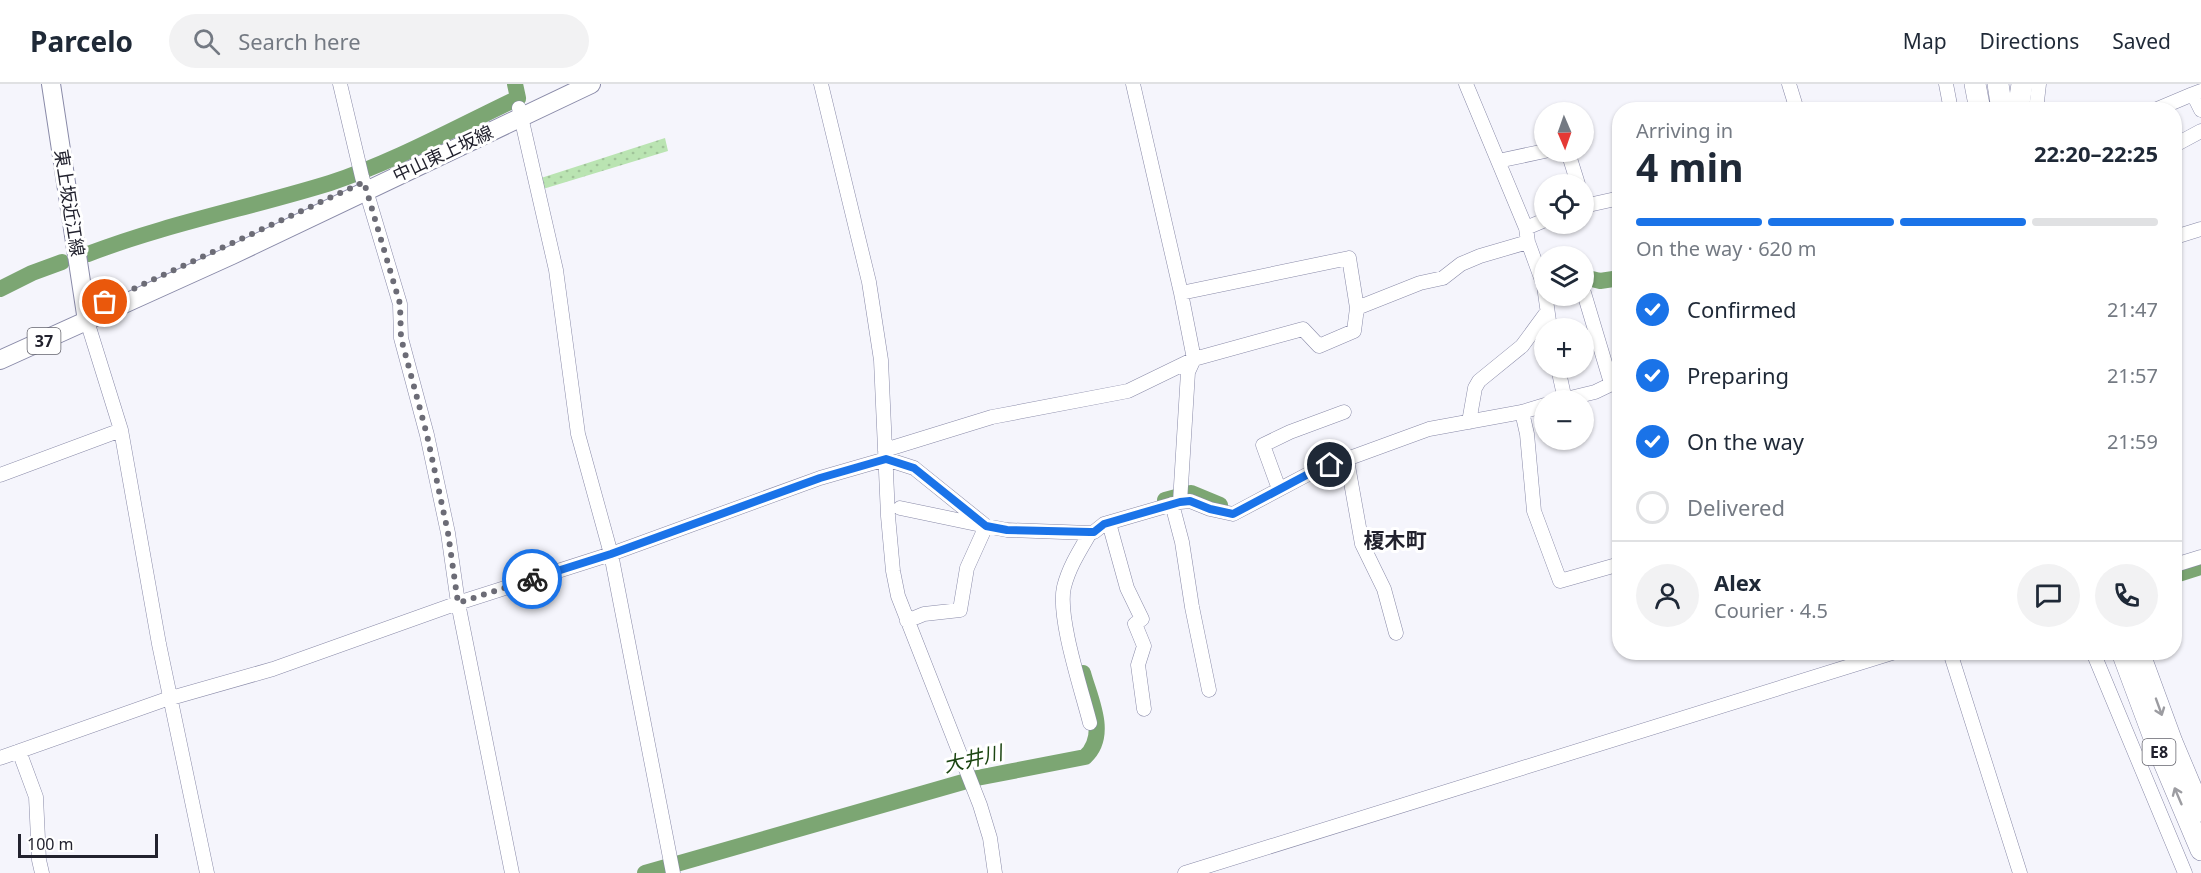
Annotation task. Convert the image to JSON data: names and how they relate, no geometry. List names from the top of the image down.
{
  "streets": {
    "highway": ["E8"],
    "main road": ["中山東上坂線", "東上坂近江線", "37"]
  },
  "crossings": [
    ["中山東上坂線", "東上坂近江線"]
  ],
  "districts": ["榎木町"],
  "water": ["大井川"],
  "scale_bar": "100 m",
  "north": "bottom",
  "page": {
    "header": "Parcelo",
    "search": "Search here",
    "nav": ["Map", "Directions", "Saved"],
    "map_buttons": ["+", "−"],
    "heading": ["4 min", "Arriving in", "22:20–22:25"],
    "panel": ["Alex", "Courier · 4.5"],
    "bar": "On the way · 620 m",
    "list": [
      ["Confirmed", "21:47"],
      ["Preparing", "21:57"],
      ["On the way", "21:59"],
      "Delivered"
    ],
    "scale": "100 m"
  }
}
